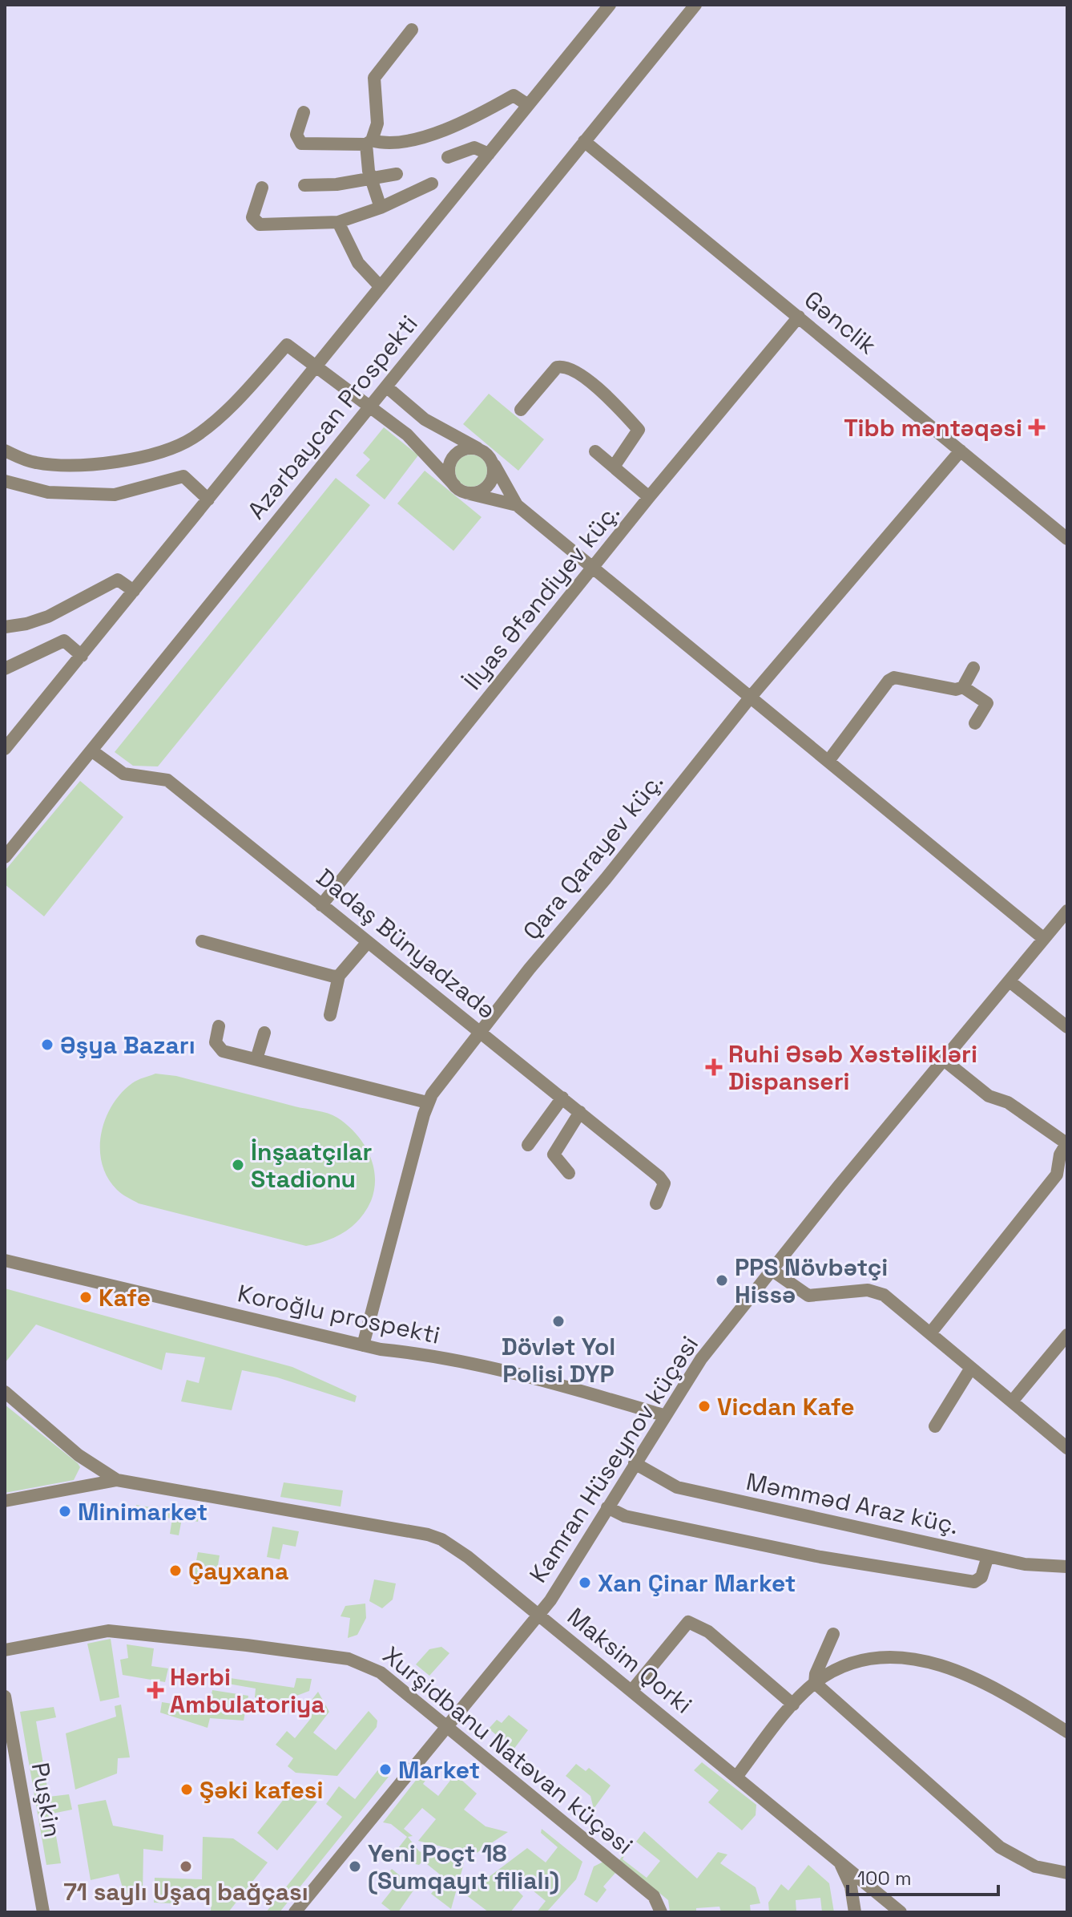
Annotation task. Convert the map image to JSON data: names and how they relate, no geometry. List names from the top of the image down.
{
  "streets": {
    "street": [
      "Gənclik",
      "Azərbaycan Prospekti",
      "İlyas Əfəndiyev küç.",
      "Qara Qarayev küç.",
      "Dadaş Bünyadzadə",
      "Koroğlu prospekti",
      "Kamran Hüseynov küçəsi",
      "Məmməd Araz küç.",
      "Maksim Qorki",
      "Xurşidbanu Natəvan küçəsi",
      "Puşkin"
    ]
  },
  "crossings": [
    ["Gənclik", "Azərbaycan Prospekti"],
    ["Gənclik", "İlyas Əfəndiyev küç."],
    ["Gənclik", "Qara Qarayev küç."],
    ["Azərbaycan Prospekti", "Dadaş Bünyadzadə"],
    ["İlyas Əfəndiyev küç.", "Dadaş Bünyadzadə"],
    ["Qara Qarayev küç.", "Dadaş Bünyadzadə"],
    ["Qara Qarayev küç.", "Koroğlu prospekti"],
    ["Koroğlu prospekti", "Kamran Hüseynov küçəsi"],
    ["Kamran Hüseynov küçəsi", "Məmməd Araz küç."],
    ["Kamran Hüseynov küçəsi", "Maksim Qorki"],
    ["Kamran Hüseynov küçəsi", "Xurşidbanu Natəvan küçəsi"]
  ],
  "places": {
    "health": ["Tibb məntəqəsi", "Ruhi Əsəb Xəstəlikləri Dispanseri", "Hərbi Ambulatoriya"],
    "other": [
      "Əşya Bazarı",
      "İnşaatçılar Stadionu",
      "PPS Növbətçi Hissə",
      "Kafe",
      "Dövlət Yol Polisi DYP",
      "Vicdan Kafe",
      "Minimarket",
      "Çayxana",
      "Xan Çinar Market",
      "Market",
      "Şəki kafesi",
      "71 saylı Uşaq bağçası",
      "Yeni Poçt 18 (Sumqayıt filialı)"
    ]
  },
  "scale_bar": "100 m"
}
